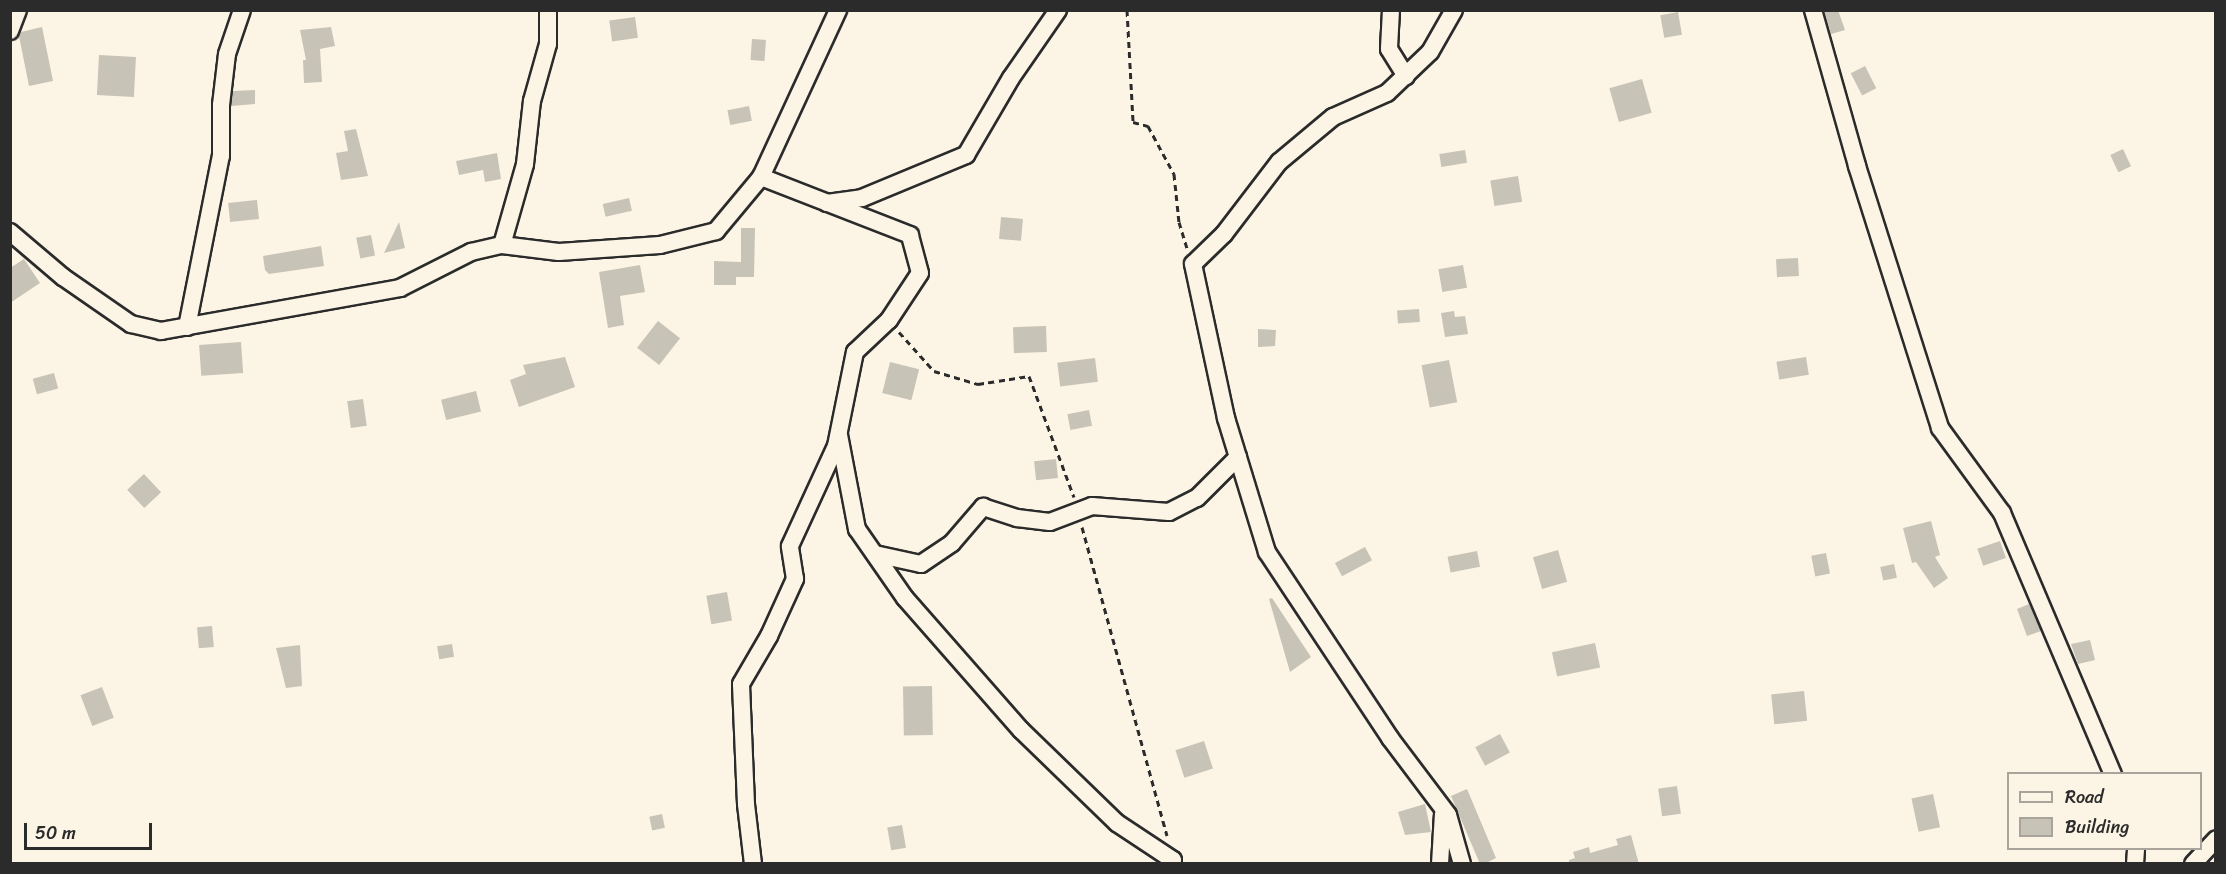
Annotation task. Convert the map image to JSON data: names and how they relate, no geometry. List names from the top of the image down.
{
  "legend": ["Road", "Building"],
  "scale_bar": "50 m"
}
